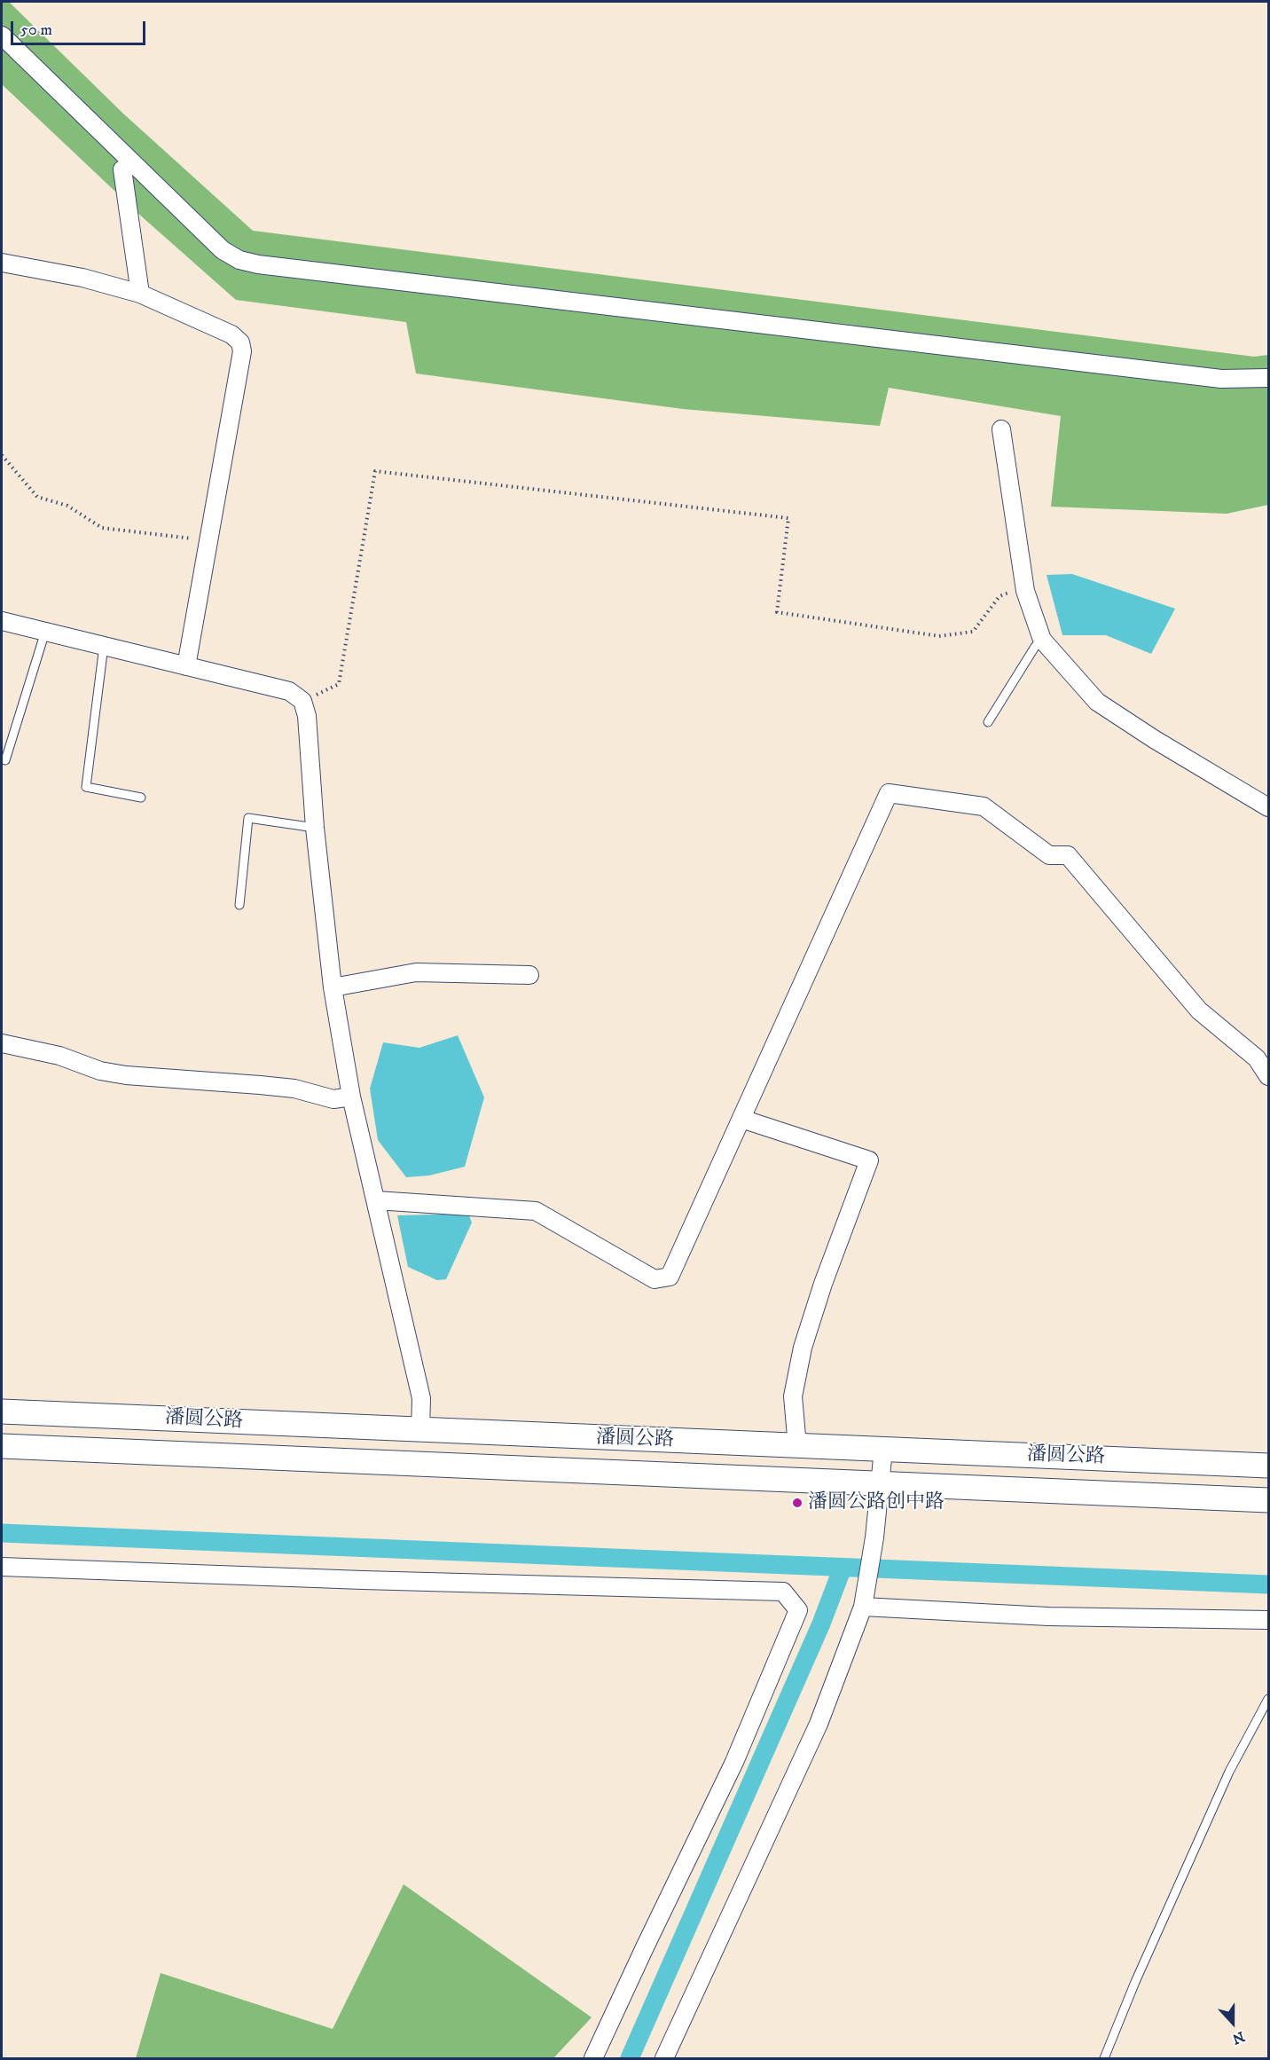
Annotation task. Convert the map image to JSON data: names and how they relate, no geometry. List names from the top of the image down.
{
  "streets": {
    "main road": ["潘圆公路"]
  },
  "places": ["潘圆公路创中路"],
  "scale_bar": "50 m",
  "north": "bottom"
}
